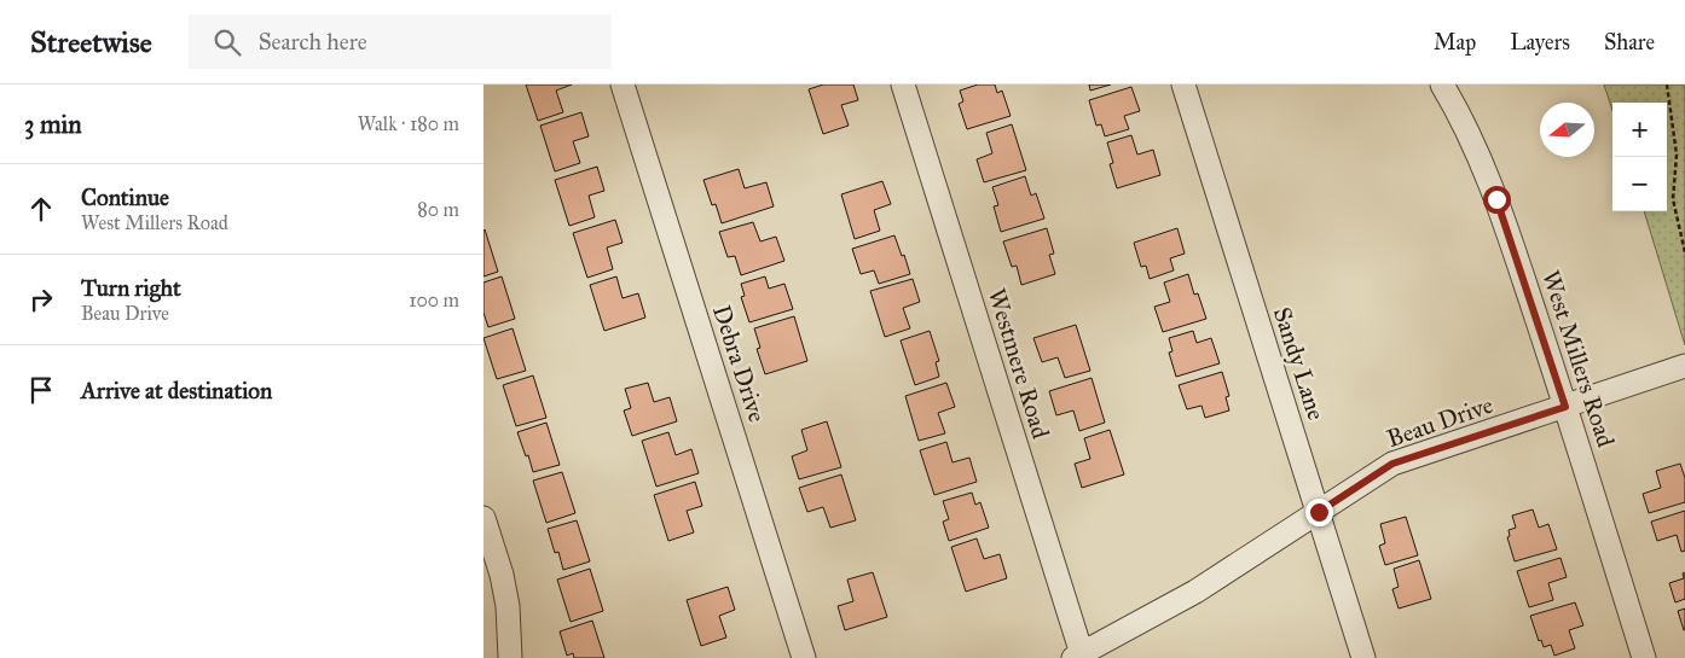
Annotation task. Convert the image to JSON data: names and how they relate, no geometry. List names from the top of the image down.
{
  "streets": {
    "street": [
      "West Millers Road",
      "Debra Drive",
      "Westmere Road",
      "Sandy Lane",
      "Beau Drive"
    ]
  },
  "crossings": [
    ["West Millers Road", "Beau Drive"],
    ["Westmere Road", "Beau Drive"],
    ["Sandy Lane", "Beau Drive"]
  ],
  "north": "left",
  "page": {
    "header": "Streetwise",
    "search": "Search here",
    "nav": ["Map", "Layers", "Share"],
    "heading": ["3 min", "Walk · 180 m"],
    "map_buttons": ["+", "−"],
    "list": [
      ["Continue", "West Millers Road", "80 m"],
      ["Turn right", "Beau Drive", "100 m"],
      "Arrive at destination"
    ]
  }
}
